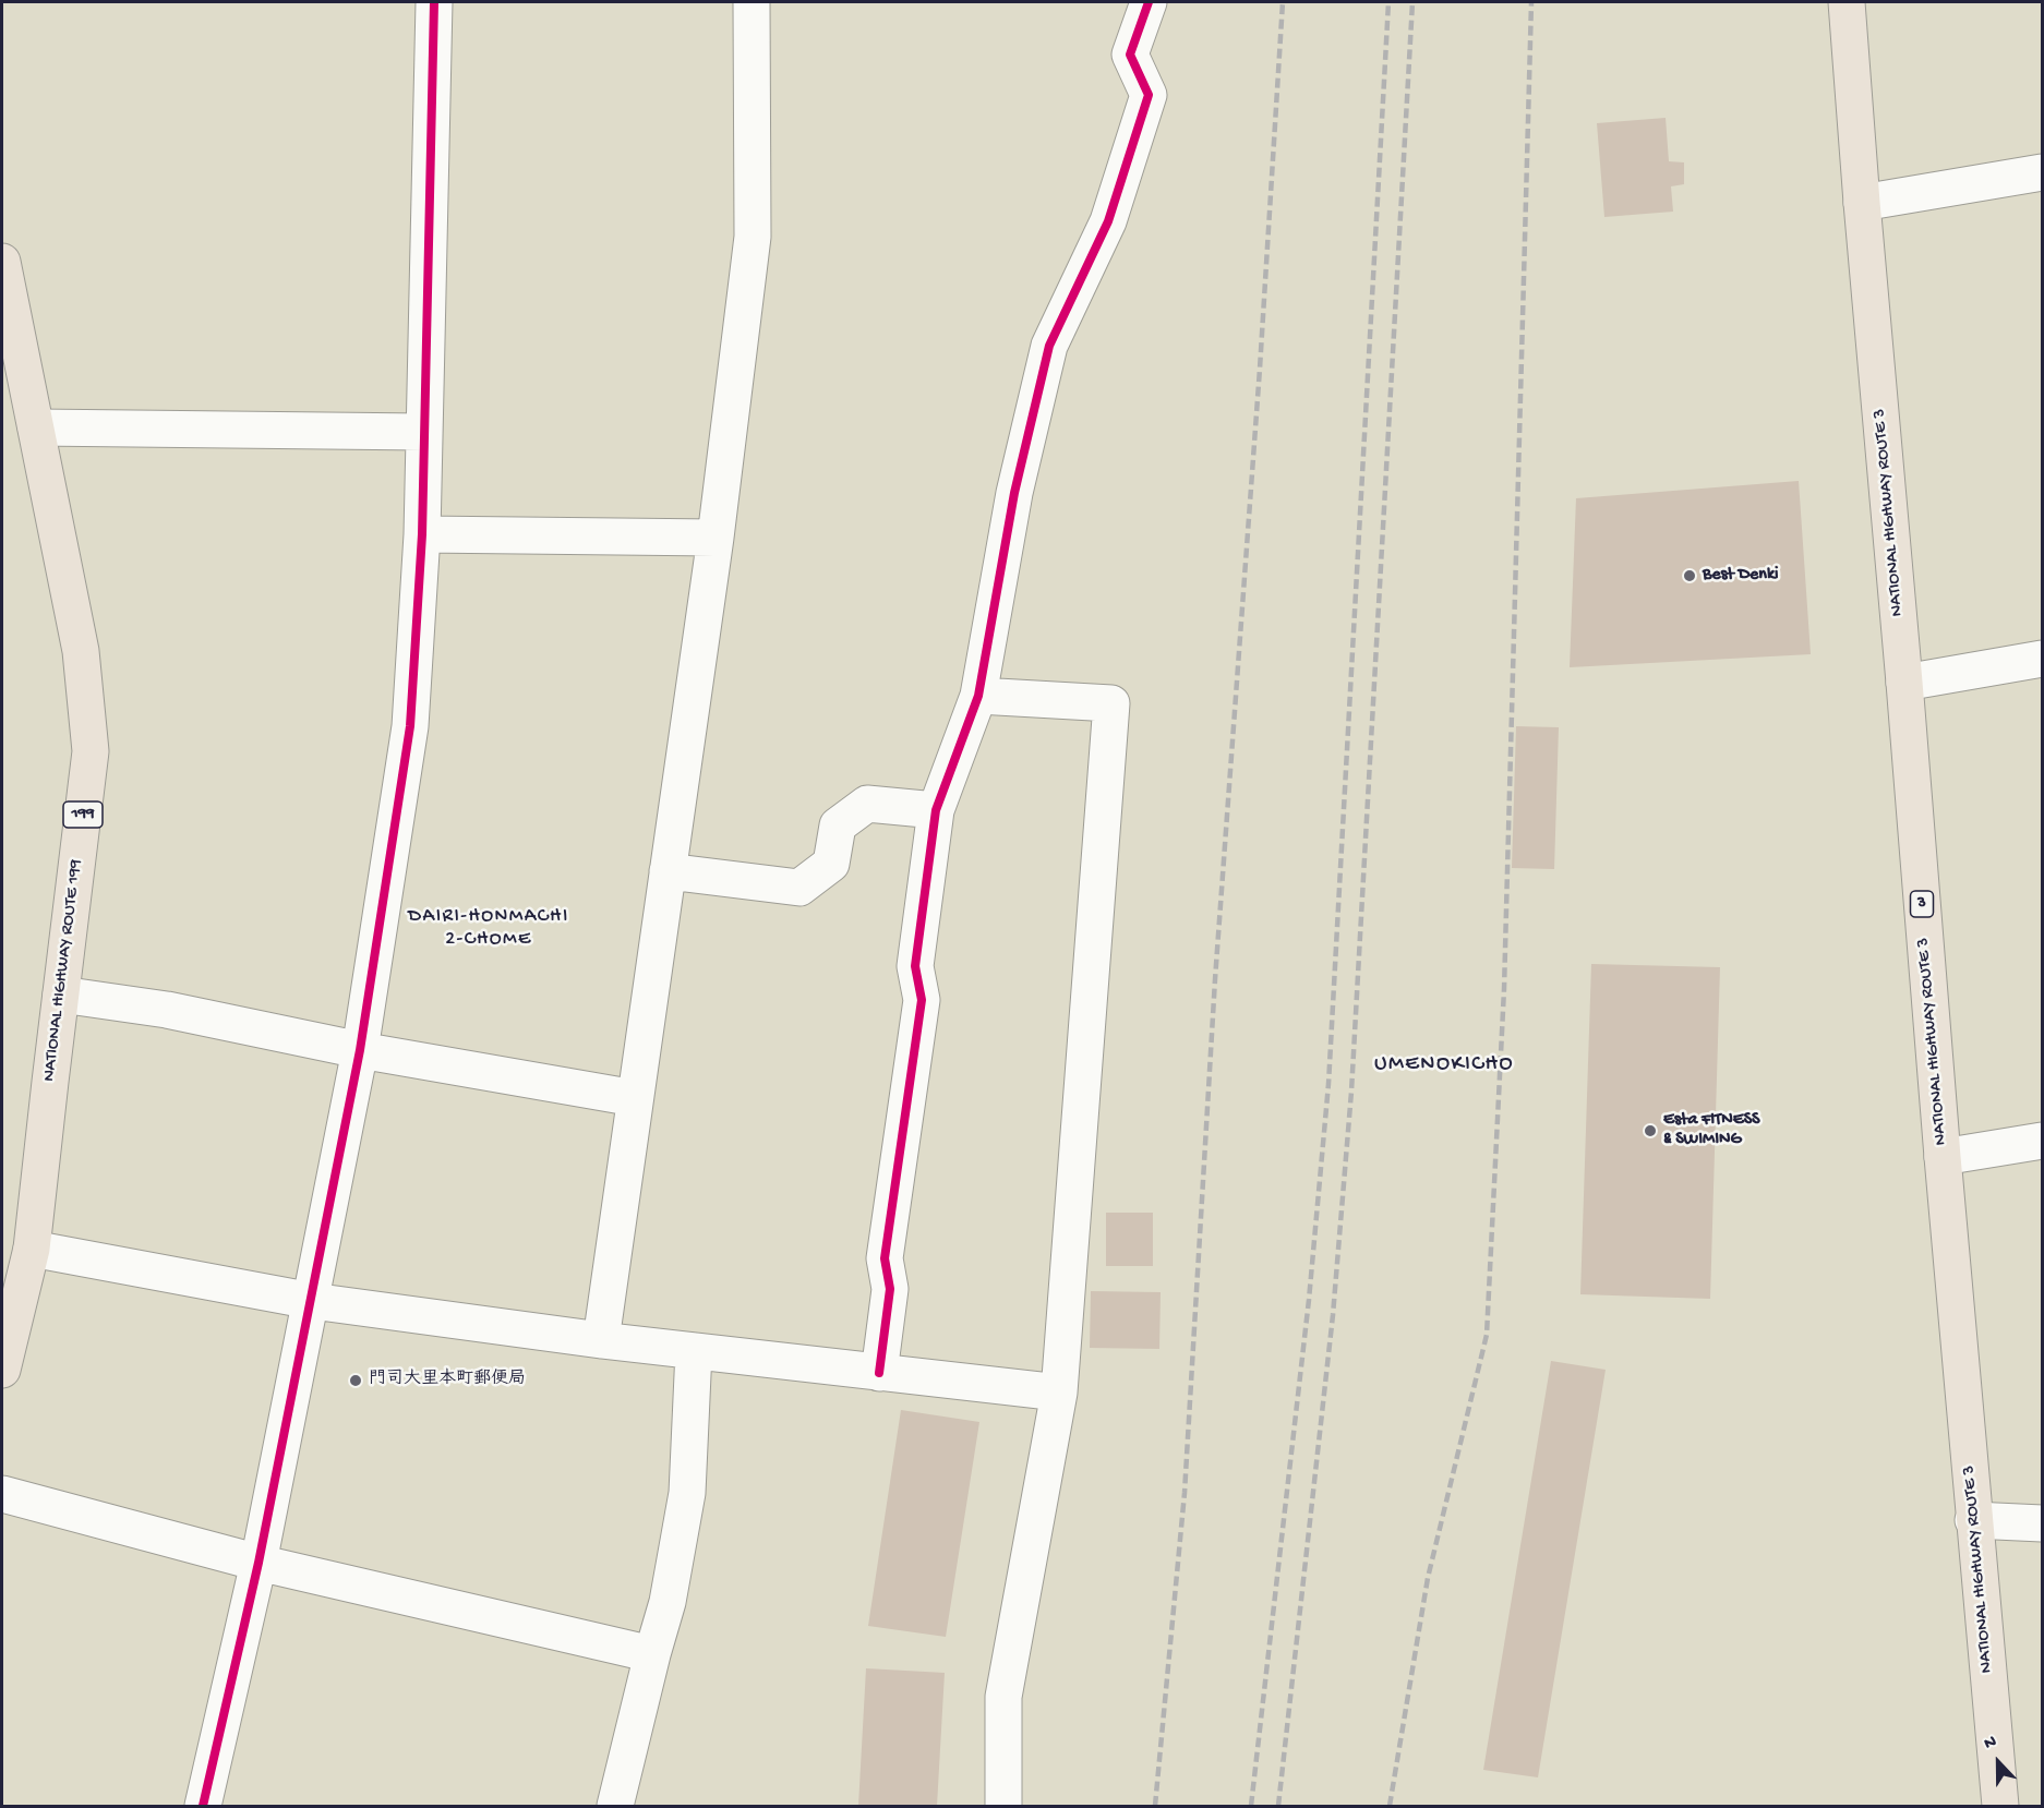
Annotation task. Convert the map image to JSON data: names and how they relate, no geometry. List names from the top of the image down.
{
  "streets": {
    "highway": [
      "NATIONAL HIGHWAY ROUTE 3",
      "199",
      "3",
      "NATIONAL HIGHWAY ROUTE 199"
    ]
  },
  "districts": ["DAIRI-HONMACHI 2-CHOME", "UMENOKICHO"],
  "places": ["Best Denki", "Esta FITNESS & SWIMING", "門司大里本町郵便局"],
  "north": "top"
}
